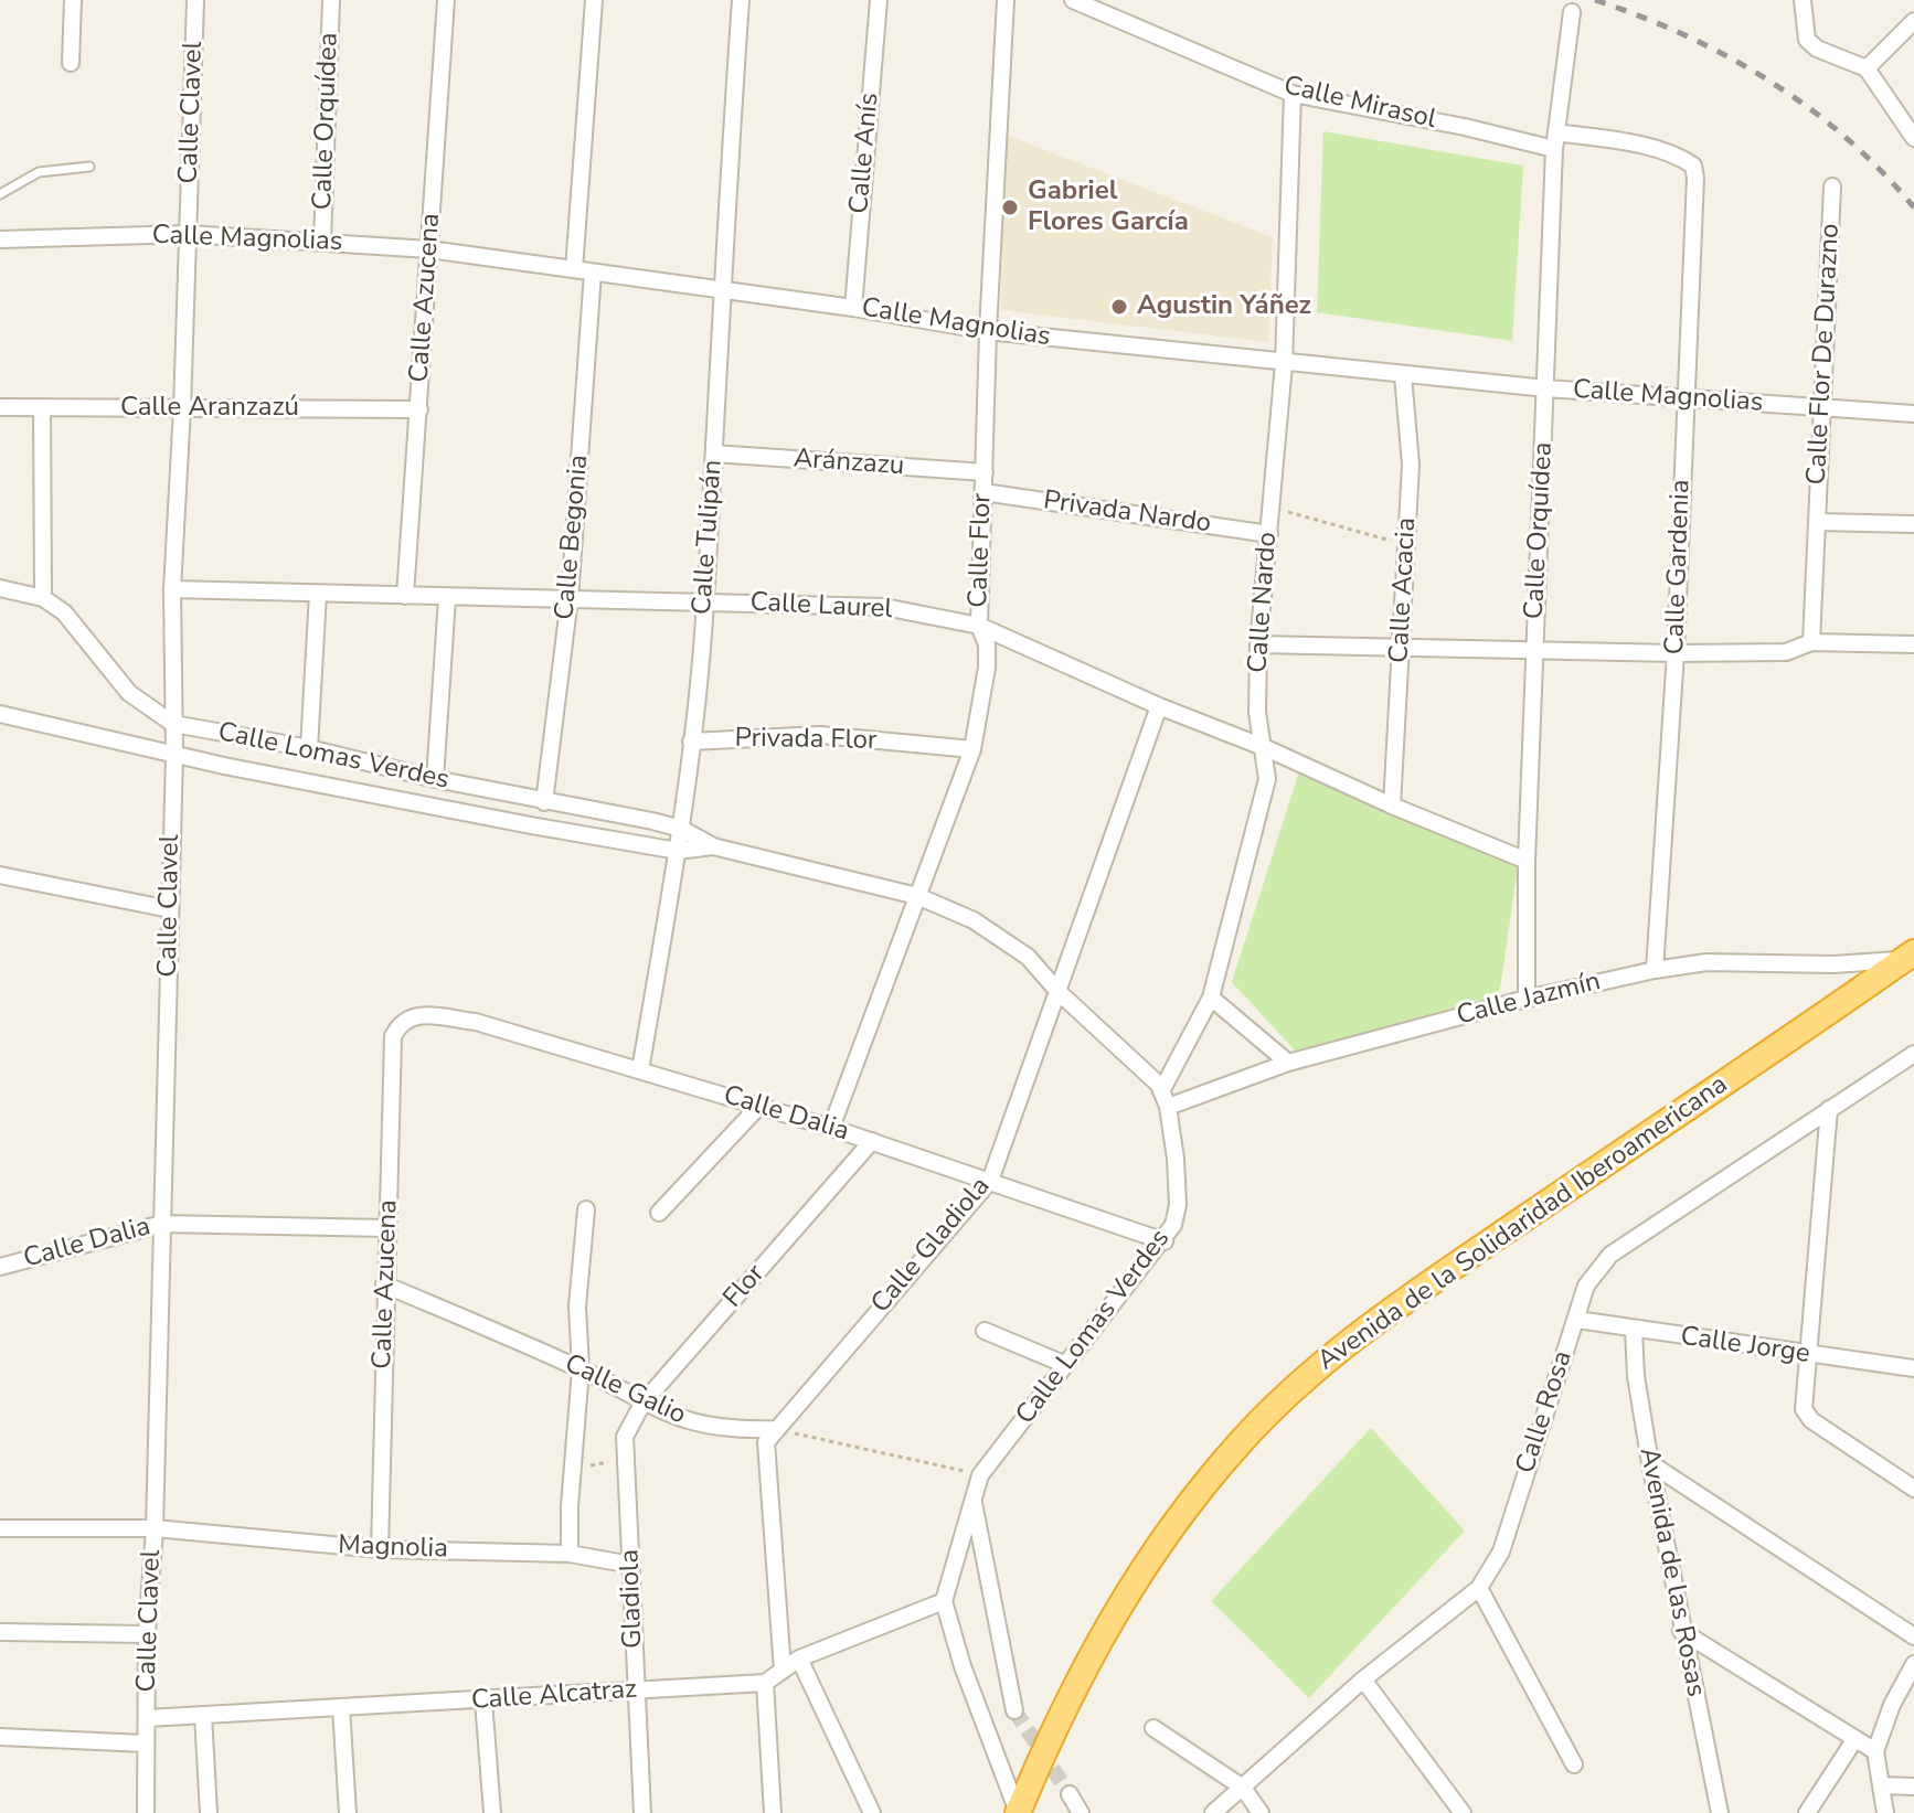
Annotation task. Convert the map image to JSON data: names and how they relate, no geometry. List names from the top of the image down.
{
  "streets": {
    "highway": ["Avenida de la Solidaridad Iberoamericana"],
    "street": [
      "Calle Mirasol",
      "Calle Clavel",
      "Calle Orquídea",
      "Calle Anís",
      "Calle Magnolias",
      "Calle Azucena",
      "Calle Flor De Durazno",
      "Calle Aranzazú",
      "Aránzazu",
      "Privada Nardo",
      "Calle Begonia",
      "Calle Tulipán",
      "Calle Flor",
      "Calle Gardenia",
      "Calle Acacia",
      "Calle Nardo",
      "Calle Laurel",
      "Privada Flor",
      "Calle Lomas Verdes",
      "Calle Jazmín",
      "Calle Dalia",
      "Calle Gladiola",
      "Flor",
      "Calle Jorge",
      "Calle Galio",
      "Calle Rosa",
      "Magnolia",
      "Avenida de las Rosas",
      "Gladiola",
      "Calle Alcatraz"
    ]
  },
  "crossings": [
    ["Calle Mirasol", "Calle Orquídea"],
    ["Calle Mirasol", "Calle Gardenia"],
    ["Calle Mirasol", "Calle Nardo"],
    ["Calle Clavel", "Calle Magnolias"],
    ["Calle Clavel", "Calle Aranzazú"],
    ["Calle Clavel", "Calle Laurel"],
    ["Calle Clavel", "Calle Lomas Verdes"],
    ["Calle Clavel", "Calle Dalia"],
    ["Calle Clavel", "Magnolia"],
    ["Calle Clavel", "Calle Alcatraz"],
    ["Calle Orquídea", "Calle Magnolias"],
    ["Calle Orquídea", "Calle Laurel"],
    ["Calle Orquídea", "Calle Jazmín"],
    ["Calle Anís", "Calle Magnolias"],
    ["Calle Magnolias", "Calle Azucena"],
    ["Calle Magnolias", "Calle Flor De Durazno"],
    ["Calle Magnolias", "Calle Begonia"],
    ["Calle Magnolias", "Calle Tulipán"],
    ["Calle Magnolias", "Calle Flor"],
    ["Calle Magnolias", "Calle Gardenia"],
    ["Calle Magnolias", "Calle Acacia"],
    ["Calle Magnolias", "Calle Nardo"],
    ["Calle Azucena", "Calle Aranzazú"],
    ["Calle Azucena", "Calle Laurel"],
    ["Calle Azucena", "Calle Dalia"],
    ["Calle Azucena", "Calle Galio"],
    ["Calle Azucena", "Magnolia"],
    ["Aránzazu", "Calle Tulipán"],
    ["Aránzazu", "Calle Flor"],
    ["Privada Nardo", "Calle Flor"],
    ["Privada Nardo", "Calle Nardo"],
    ["Calle Begonia", "Calle Laurel"],
    ["Calle Begonia", "Calle Lomas Verdes"],
    ["Calle Tulipán", "Calle Laurel"],
    ["Calle Tulipán", "Privada Flor"],
    ["Calle Tulipán", "Calle Lomas Verdes"],
    ["Calle Tulipán", "Calle Dalia"],
    ["Calle Flor", "Calle Laurel"],
    ["Calle Flor", "Privada Flor"],
    ["Calle Flor", "Calle Lomas Verdes"],
    ["Calle Flor", "Calle Dalia"],
    ["Calle Gardenia", "Calle Jazmín"],
    ["Calle Acacia", "Calle Laurel"],
    ["Calle Nardo", "Calle Laurel"],
    ["Calle Nardo", "Calle Lomas Verdes"],
    ["Calle Nardo", "Calle Jazmín"],
    ["Calle Laurel", "Calle Gladiola"],
    ["Calle Lomas Verdes", "Calle Jazmín"],
    ["Calle Lomas Verdes", "Calle Dalia"],
    ["Calle Lomas Verdes", "Calle Gladiola"],
    ["Calle Jazmín", "Avenida de la Solidaridad Iberoamericana"],
    ["Calle Dalia", "Calle Gladiola"],
    ["Calle Dalia", "Flor"],
    ["Calle Gladiola", "Calle Galio"],
    ["Flor", "Calle Galio"],
    ["Flor", "Gladiola"],
    ["Calle Jorge", "Calle Rosa"],
    ["Calle Jorge", "Avenida de las Rosas"],
    ["Magnolia", "Gladiola"],
    ["Gladiola", "Calle Alcatraz"]
  ],
  "places": ["Gabriel Flores García", "Agustin Yáñez"]
}
